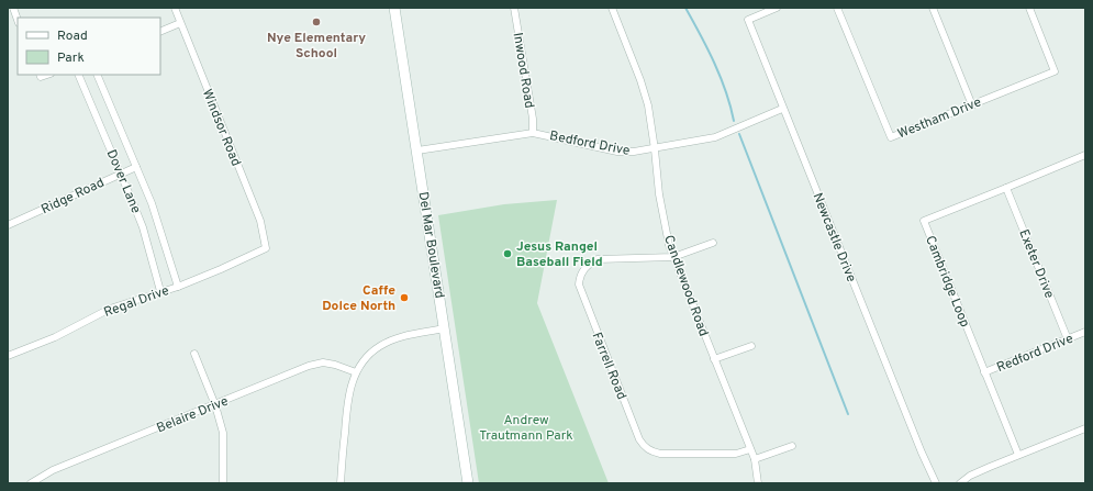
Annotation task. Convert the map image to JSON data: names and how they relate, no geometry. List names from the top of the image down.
{
  "streets": {
    "main road": ["Del Mar Boulevard"],
    "street": [
      "Inwood Road",
      "Westham Drive",
      "Windsor Road",
      "Bedford Drive",
      "Dover Lane",
      "Ridge Road",
      "Newcastle Drive",
      "Exeter Drive",
      "Cambridge Loop",
      "Candlewood Road",
      "Regal Drive",
      "Redford Drive",
      "Farrell Road",
      "Belaire Drive"
    ]
  },
  "crossings": [
    ["Inwood Road", "Bedford Drive"],
    ["Windsor Road", "Regal Drive"],
    ["Bedford Drive", "Newcastle Drive"],
    ["Bedford Drive", "Del Mar Boulevard"],
    ["Bedford Drive", "Candlewood Road"],
    ["Dover Lane", "Ridge Road"],
    ["Dover Lane", "Regal Drive"],
    ["Exeter Drive", "Cambridge Loop"],
    ["Exeter Drive", "Redford Drive"],
    ["Cambridge Loop", "Redford Drive"],
    ["Candlewood Road", "Farrell Road"]
  ],
  "parks": ["Andrew Trautmann Park"],
  "places": ["Nye Elementary School", "Jesus Rangel Baseball Field", "Caffe Dolce North"],
  "legend": ["Road", "Park"]
}
